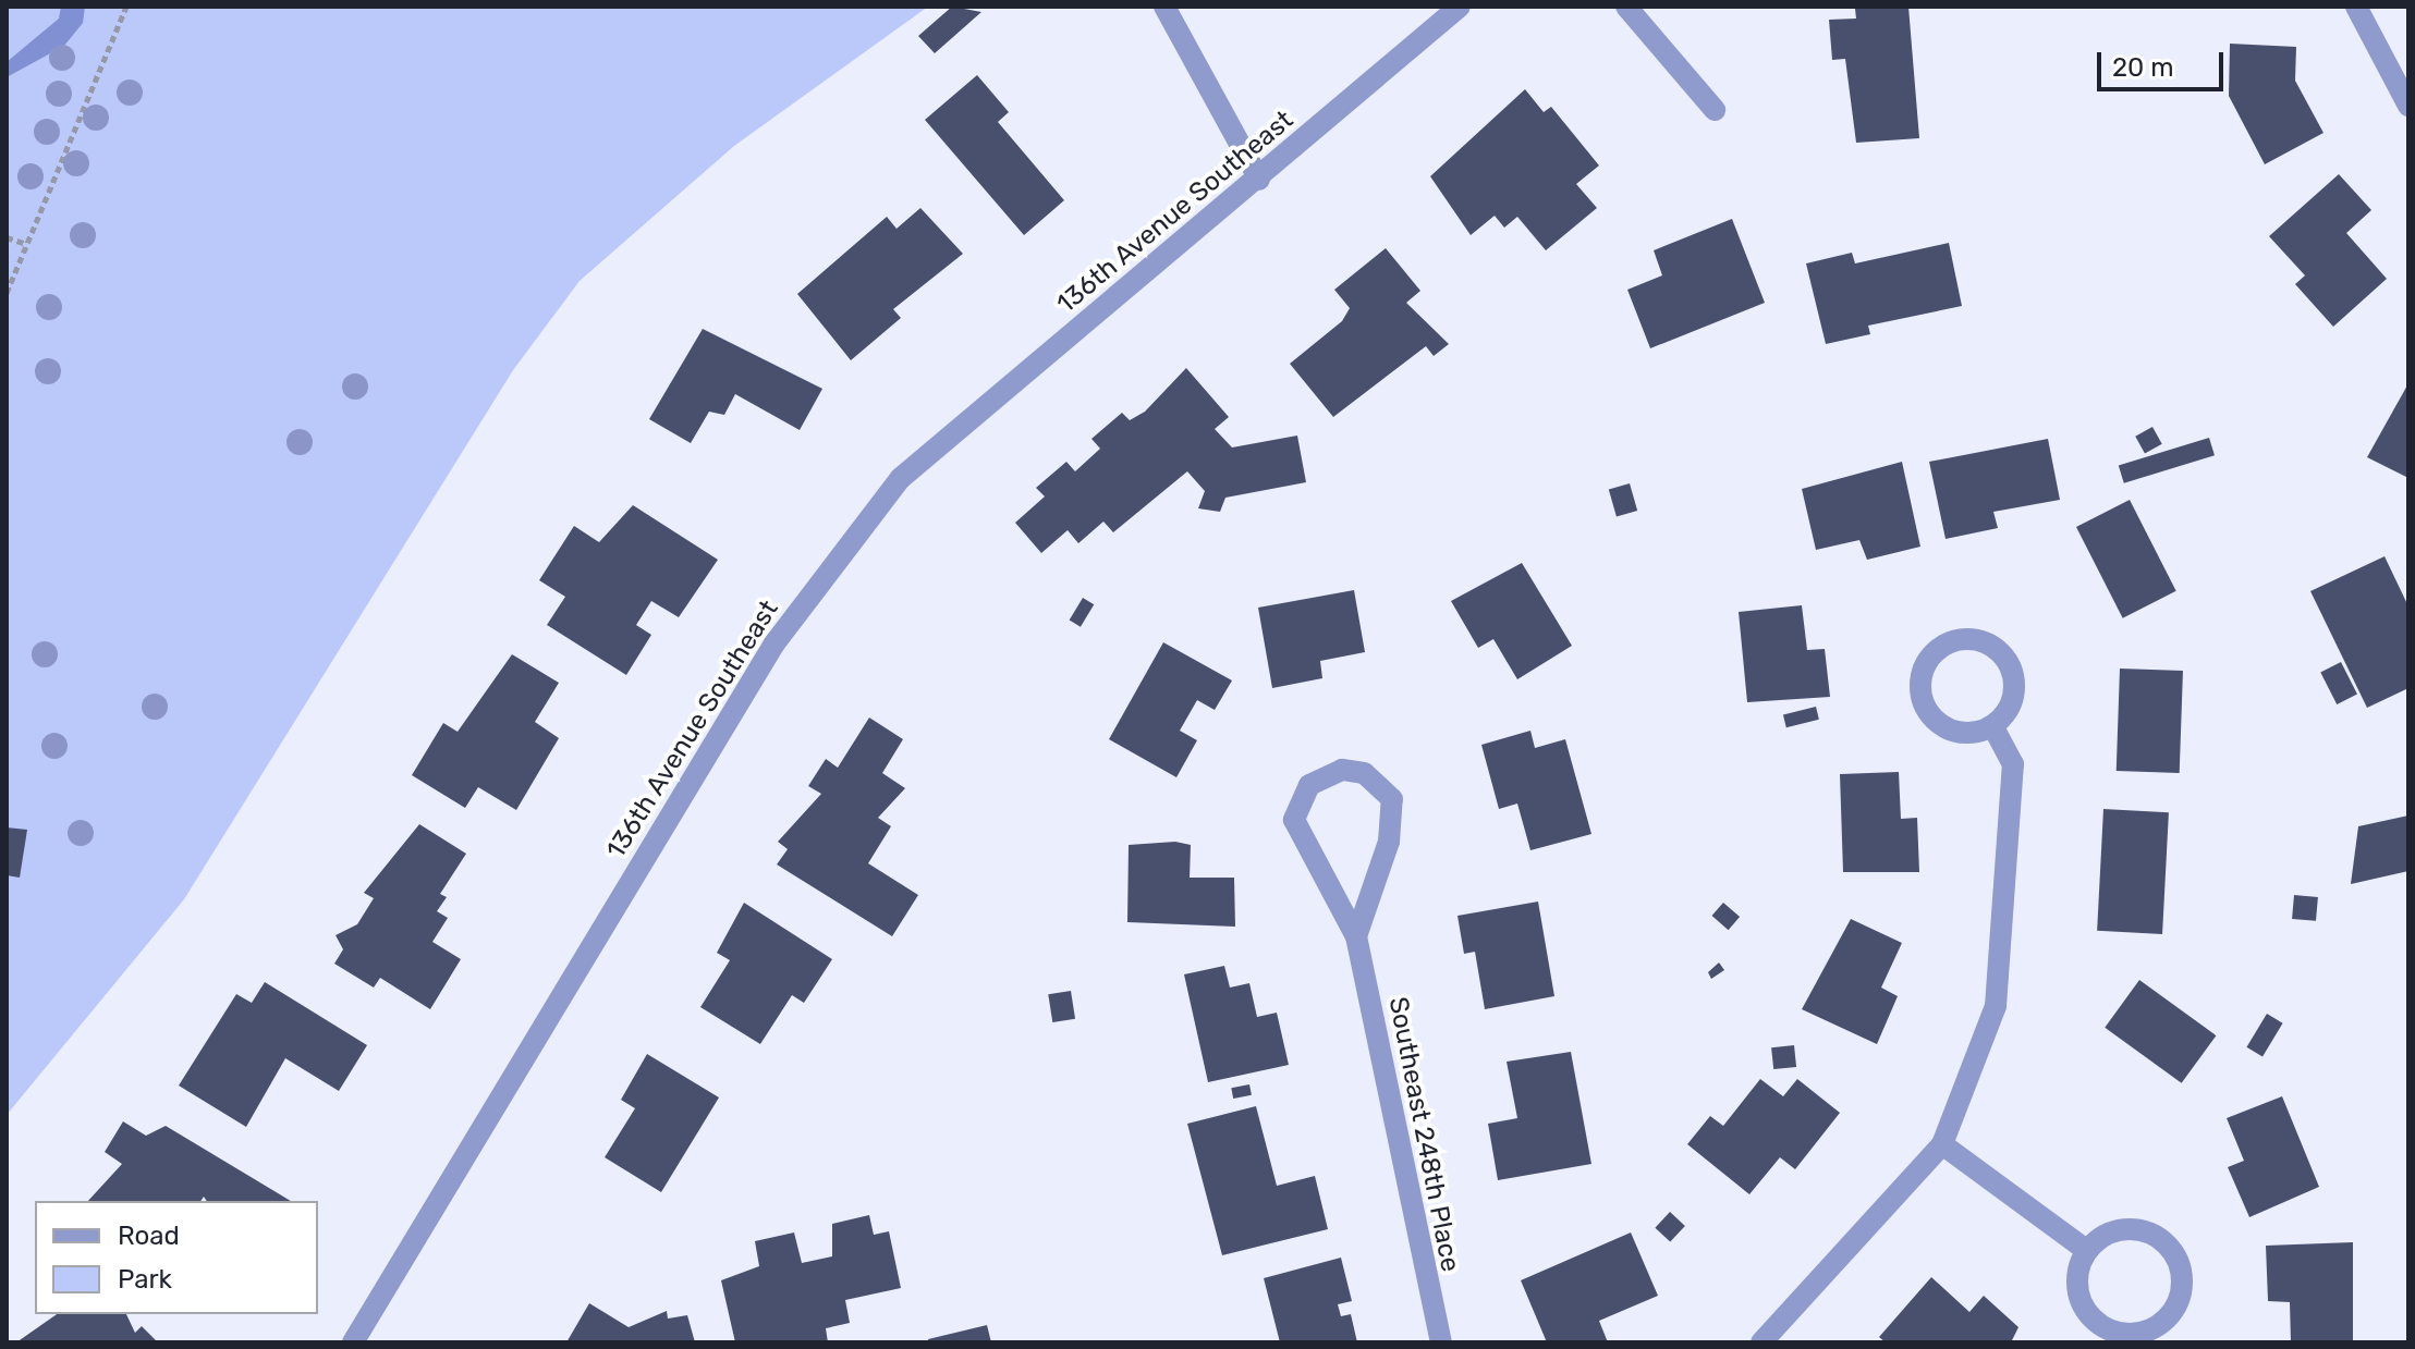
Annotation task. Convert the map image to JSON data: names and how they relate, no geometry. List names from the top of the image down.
{
  "streets": {
    "street": ["136th Avenue Southeast", "Southeast 248th Place"]
  },
  "legend": ["Road", "Park"],
  "scale_bar": "20 m"
}
